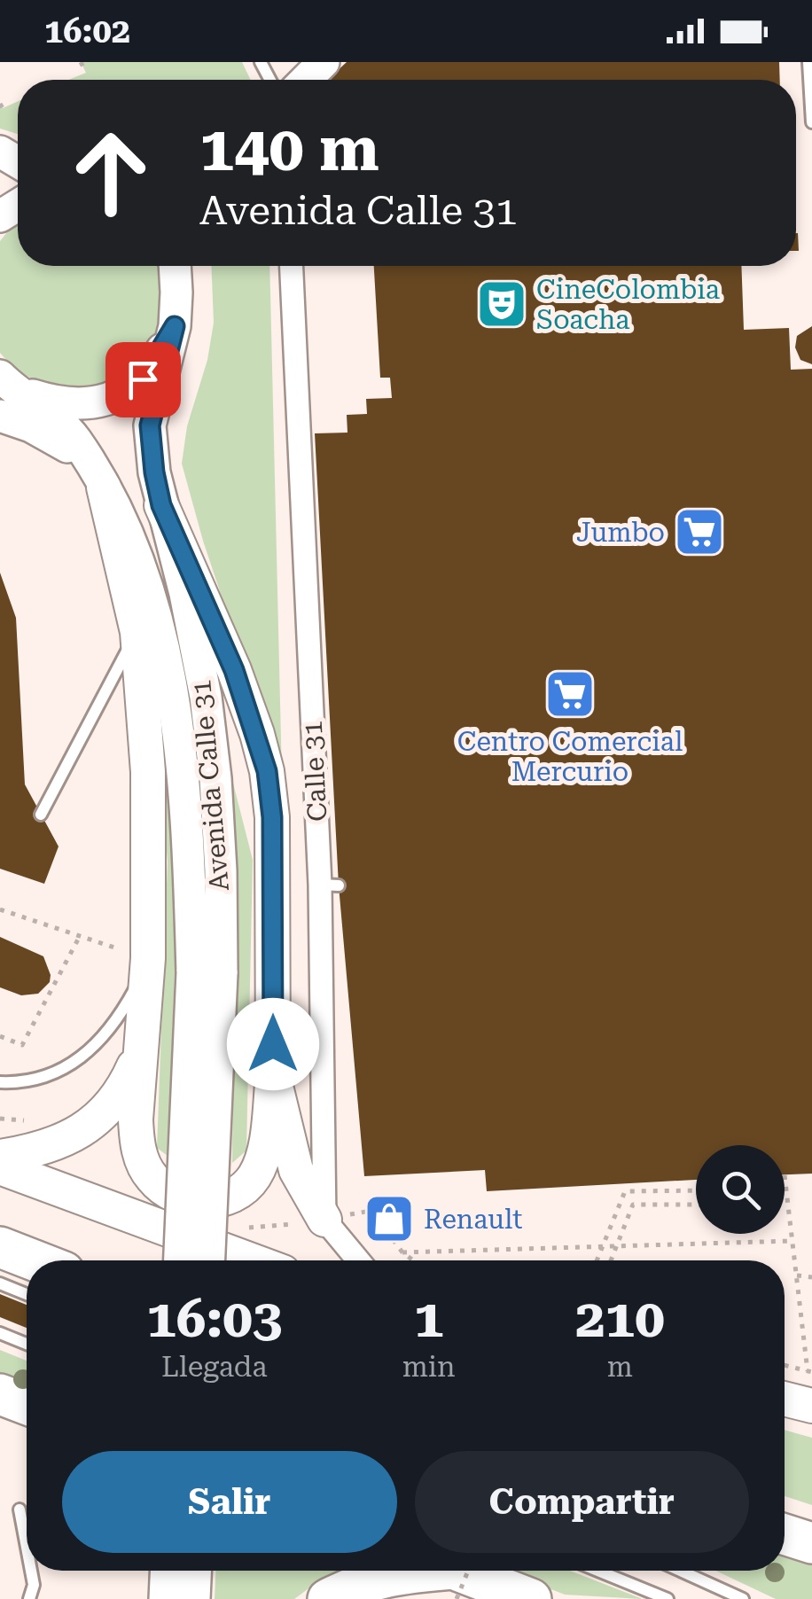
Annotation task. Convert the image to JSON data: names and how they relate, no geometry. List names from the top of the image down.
{
  "streets": {
    "main road": ["Avenida Calle 31"],
    "street": ["Calle 31"]
  },
  "places": {
    "theatre": ["CineColombia Soacha"],
    "supermarket": ["Jumbo", "Centro Comercial Mercurio"],
    "shop": ["Renault"]
  },
  "page": {
    "status": "16:02",
    "turn": ["140 m", "Avenida Calle 31"],
    "eta": [
      "16:03",
      "Llegada",
      "1",
      "min",
      "210",
      "m"
    ],
    "buttons": ["Salir", "Compartir"]
  }
}
